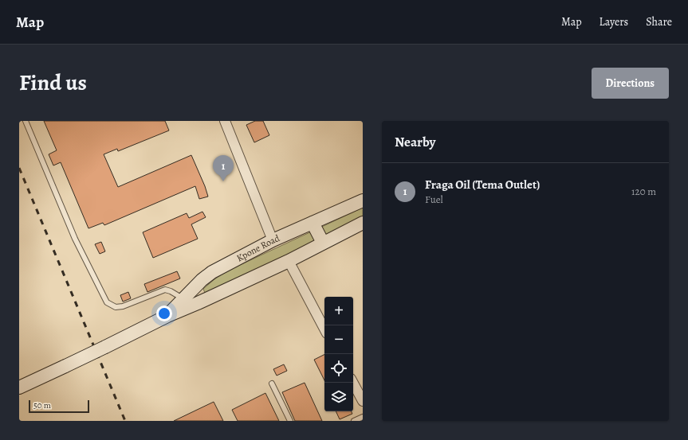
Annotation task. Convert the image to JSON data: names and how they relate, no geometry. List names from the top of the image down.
{
  "streets": {
    "main road": ["Kpone Road"]
  },
  "scale_bar": "50 m",
  "page": {
    "header": "Map",
    "nav": ["Map", "Layers", "Share"],
    "title": "Find us",
    "buttons": "Directions",
    "heading": "Nearby",
    "pins": "1",
    "list": [
      {
        "mark": "1",
        "name": "Fraga Oil (Tema Outlet)",
        "note": "Fuel",
        "value": "120 m"
      }
    ],
    "map_buttons": ["+", "−"],
    "scale": "50 m"
  }
}
